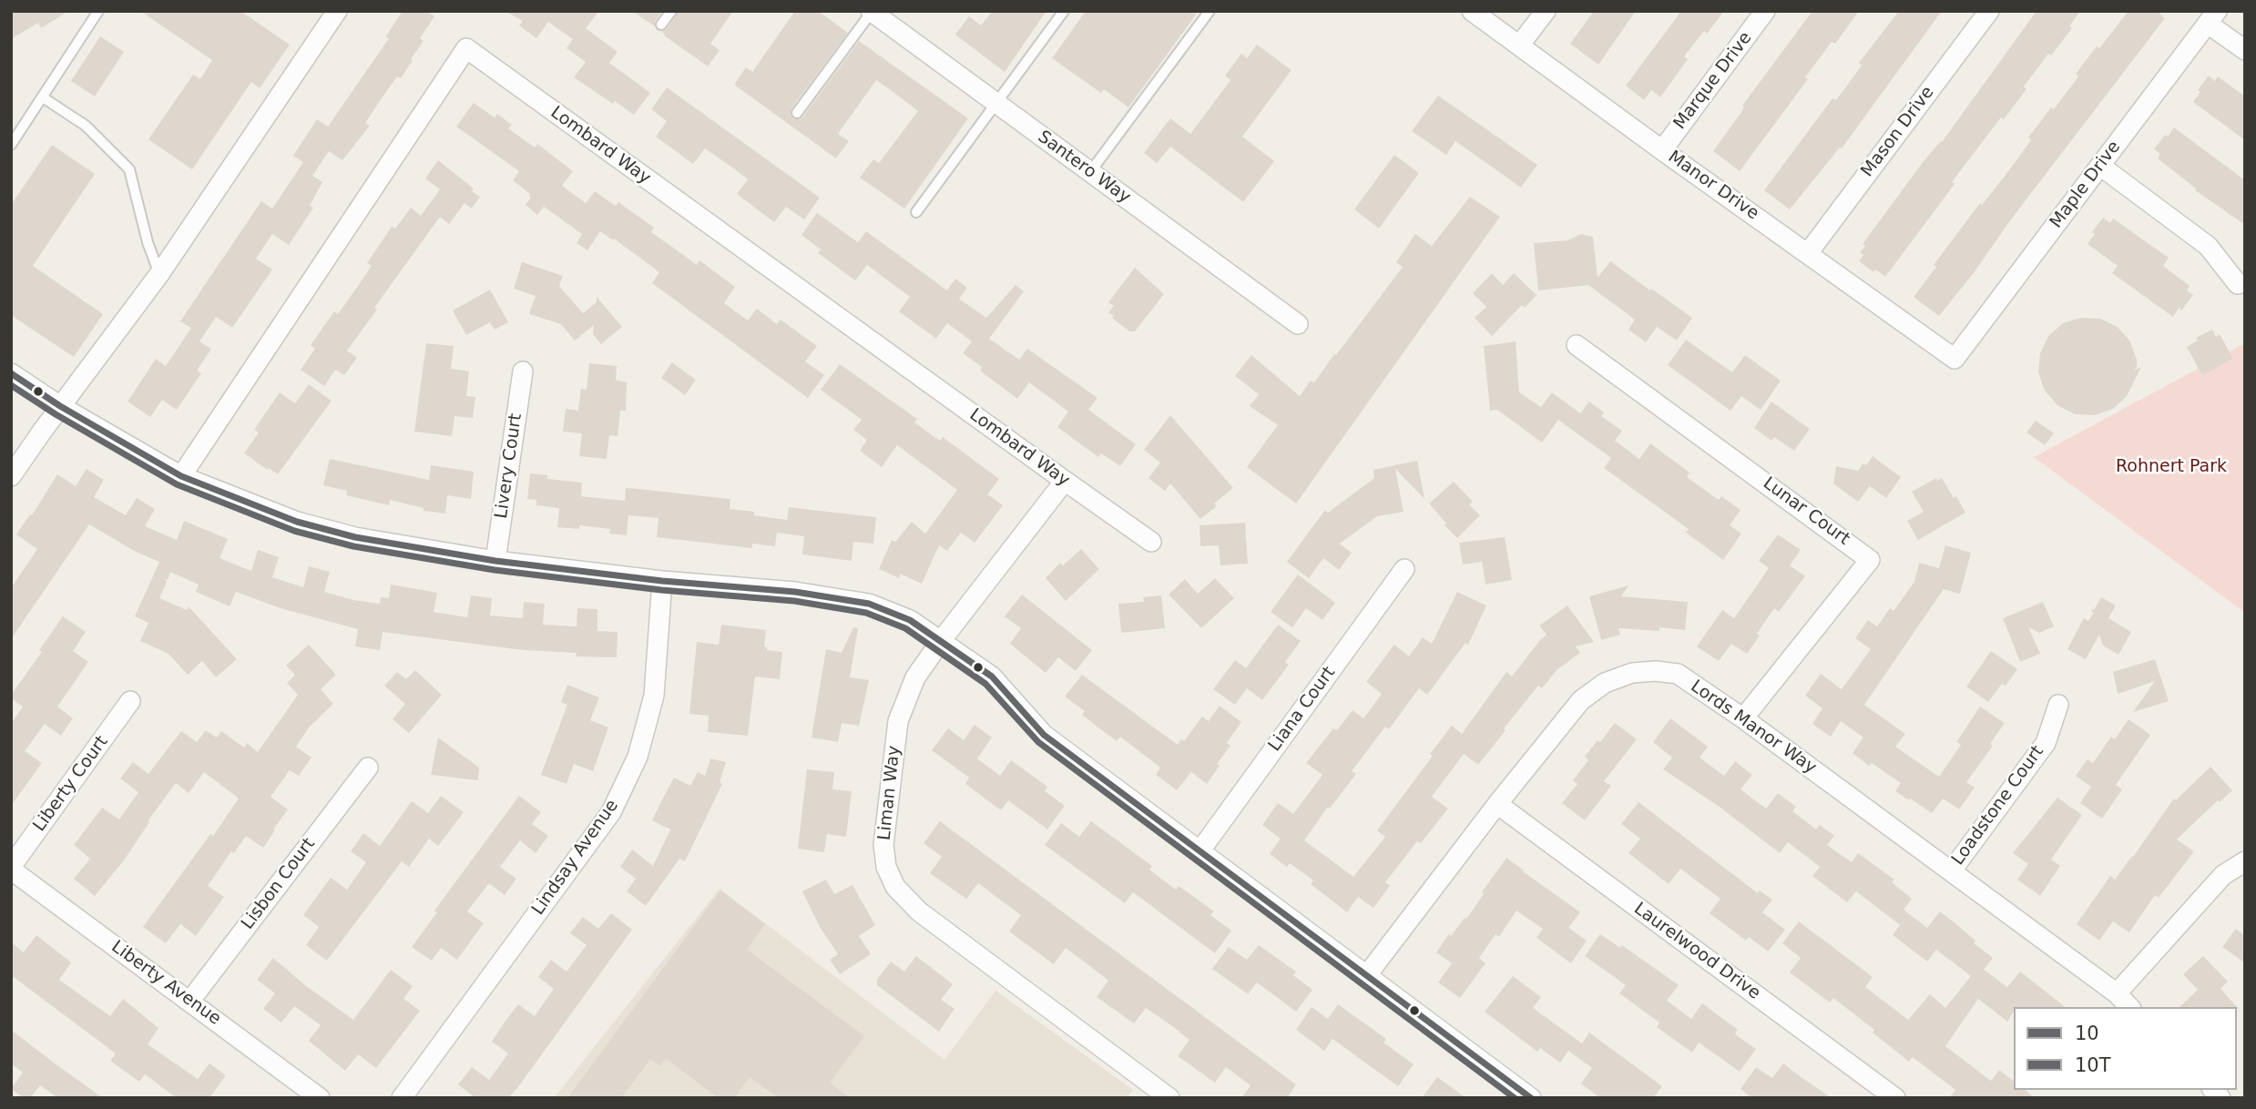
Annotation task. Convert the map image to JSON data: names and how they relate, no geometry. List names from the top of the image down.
{
  "streets": {
    "street": [
      "Marque Drive",
      "Mason Drive",
      "Lombard Way",
      "Santero Way",
      "Maple Drive",
      "Manor Drive",
      "Livery Court",
      "Lunar Court",
      "Liana Court",
      "Lords Manor Way",
      "Liberty Court",
      "Liman Way",
      "Loadstone Court",
      "Lindsay Avenue",
      "Lisbon Court",
      "Laurelwood Drive",
      "Liberty Avenue"
    ]
  },
  "crossings": [
    ["Marque Drive", "Manor Drive"],
    ["Mason Drive", "Manor Drive"],
    ["Lombard Way", "Liman Way"],
    ["Maple Drive", "Manor Drive"],
    ["Lunar Court", "Lords Manor Way"],
    ["Lords Manor Way", "Loadstone Court"],
    ["Lords Manor Way", "Laurelwood Drive"],
    ["Liberty Court", "Liberty Avenue"],
    ["Lisbon Court", "Liberty Avenue"]
  ],
  "parks": ["Rohnert Park"],
  "lines": ["transit line 10", "transit line 10T"],
  "legend": ["10", "10T"]
}
